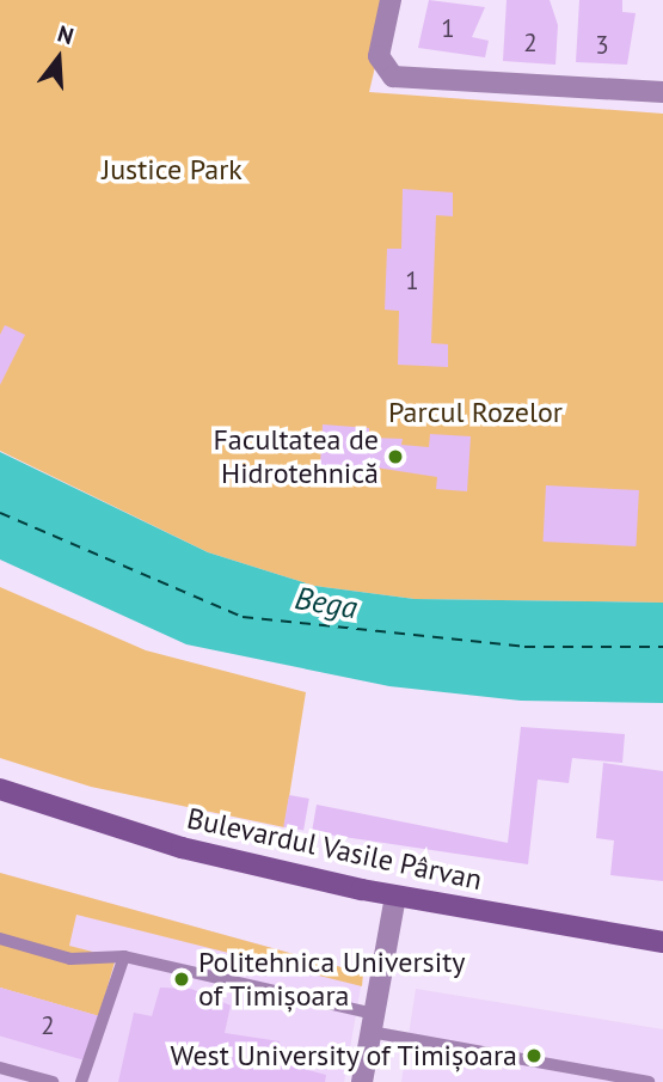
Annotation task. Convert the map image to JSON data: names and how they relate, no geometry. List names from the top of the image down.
{
  "streets": {
    "main road": ["Bulevardul Vasile Pârvan"]
  },
  "water": ["Bega"],
  "parks": ["Justice Park", "Parcul Rozelor"],
  "places": ["Facultatea de Hidrotehnică", "Politehnica University of Timișoara", "West University of Timișoara"],
  "house_numbers": [
    "1",
    "2",
    "3",
    "1",
    "2"
  ],
  "north": "top"
}
